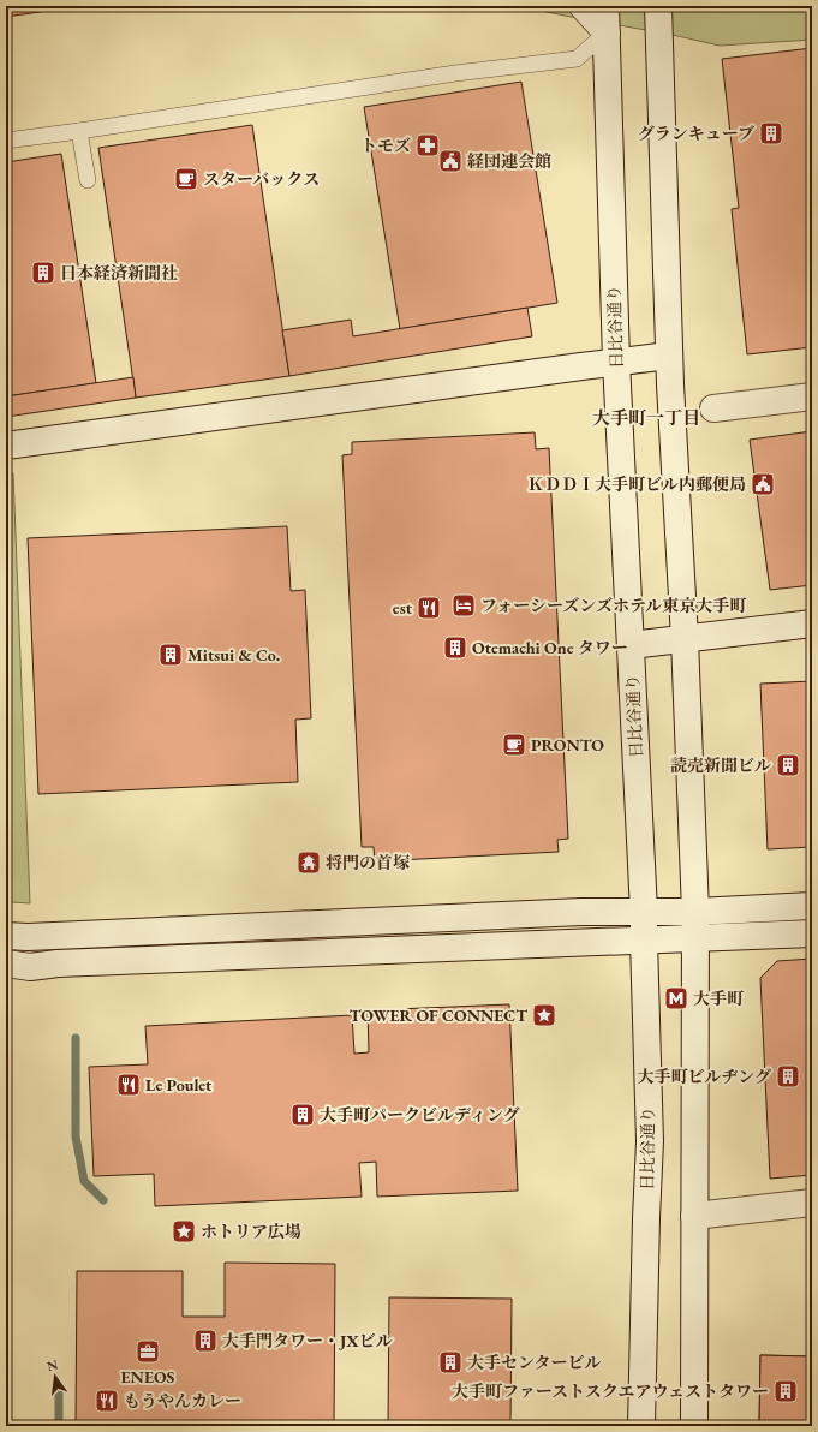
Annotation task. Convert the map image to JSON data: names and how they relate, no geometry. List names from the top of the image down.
{
  "streets": {
    "main road": ["日比谷通り"]
  },
  "districts": ["大手町一丁目"],
  "places": {
    "building": [
      "グランキューブ",
      "日本経済新聞社",
      "Otemachi One タワー",
      "Mitsui & Co.",
      "読売新聞ビル",
      "大手町ビルヂング",
      "大手町パークビルディング",
      "大手門タワー・JXビル",
      "大手センタービル",
      "大手町ファーストスクエアウェストタワー"
    ],
    "pharmacy": ["トモズ"],
    "public building": ["経団連会館", "ＫＤＤＩ大手町ビル内郵便局"],
    "cafe": ["スターバックス", "PRONTO"],
    "hotel": ["フォーシーズンズホテル東京大手町"],
    "restaurant": ["est", "Le Poulet", "もうやんカレー"],
    "temple": ["将門の首塚"],
    "metro station": ["大手町"],
    "place": ["TOWER OF CONNECT", "ホトリア広場"],
    "office": ["ENEOS"]
  },
  "north": "top"
}
